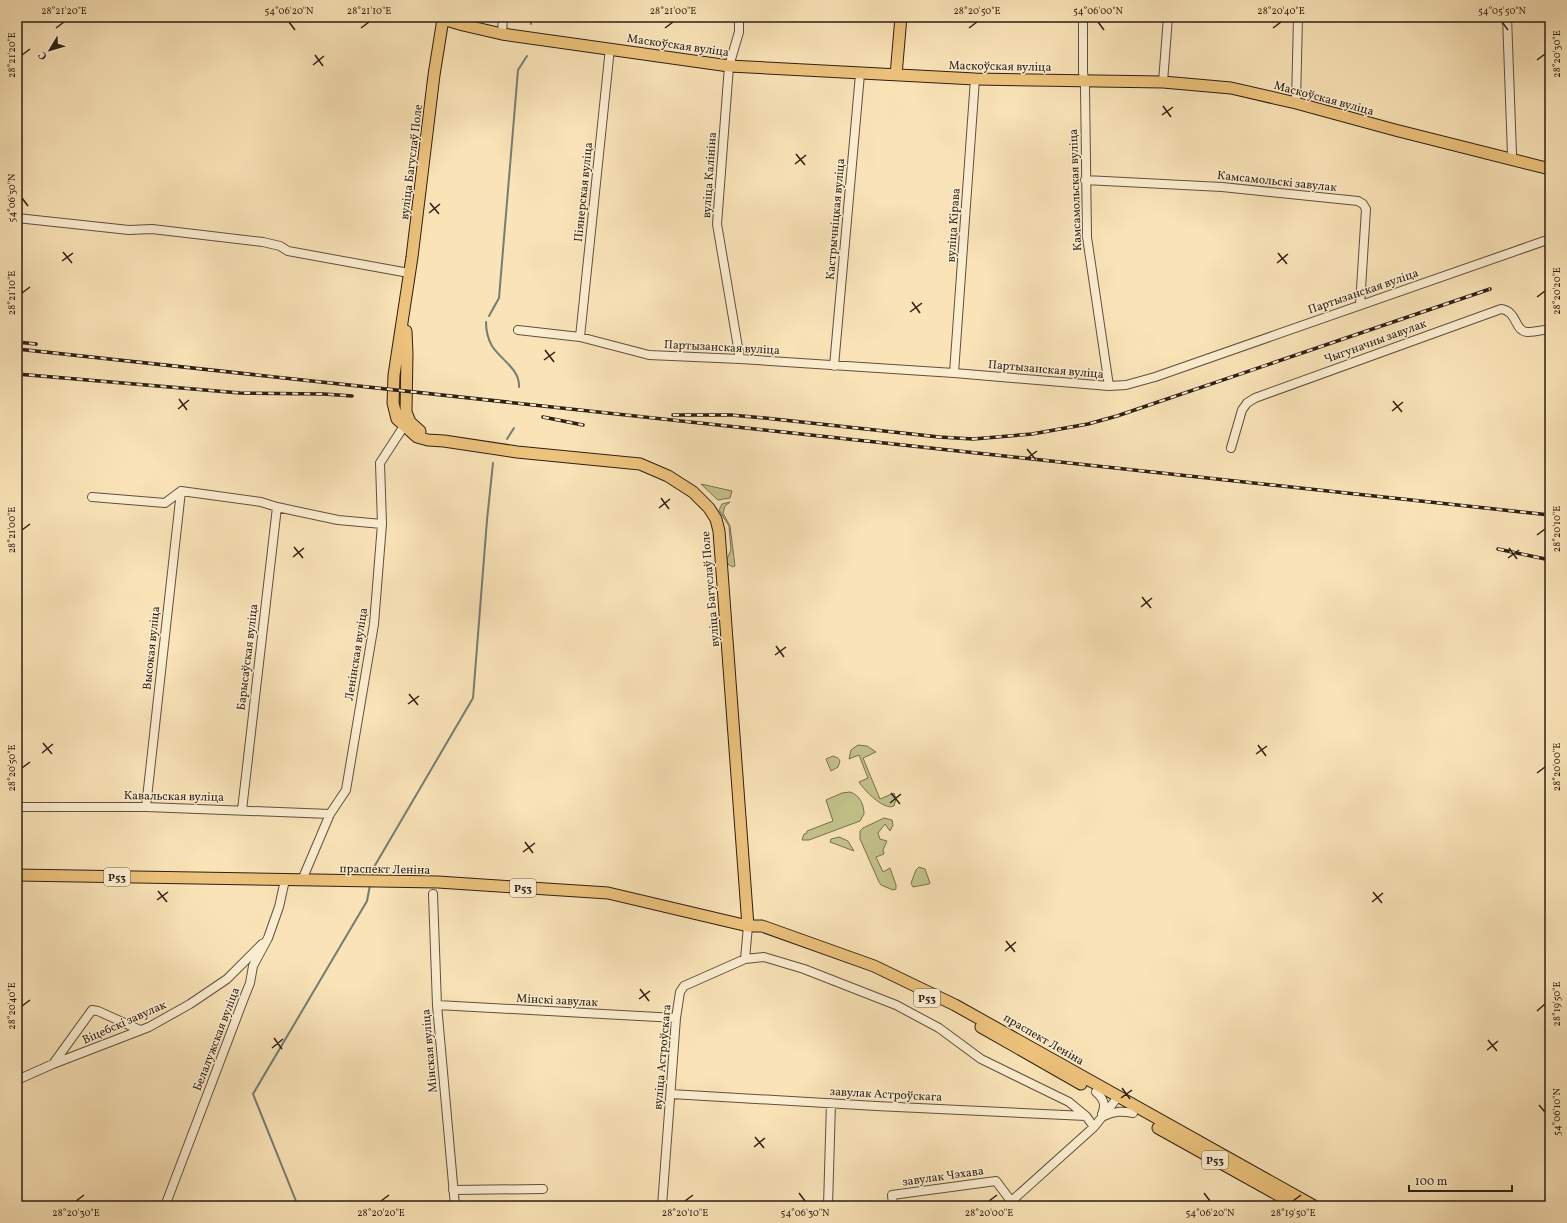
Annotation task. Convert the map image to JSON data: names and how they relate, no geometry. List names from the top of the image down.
{
  "streets": {
    "main road": [
      "Маскоўская вуліца",
      "вуліца Багуслаў Поле",
      "праспект Леніна",
      "Р53"
    ],
    "street": [
      "вуліца Калініна",
      "Камсамольскі завулак",
      "Камсамольская вуліца",
      "Піянерская вуліца",
      "Кастрычніцкая вуліца",
      "вуліца Кірава",
      "Партызанская вуліца",
      "Чыгуначны завулак",
      "Высокая вуліца",
      "Ленінская вуліца",
      "Барысаўская вуліца",
      "Кавальская вуліца",
      "Мінскі завулак",
      "Віцебскі завулак",
      "Белалужская вуліца",
      "Мінская вуліца",
      "вуліца Астроўскага",
      "завулак Астроўскага",
      "завулак Чэхава"
    ]
  },
  "crossings": [
    ["Маскоўская вуліца", "вуліца Багуслаў Поле"],
    ["Маскоўская вуліца", "вуліца Калініна"],
    ["Маскоўская вуліца", "Камсамольская вуліца"],
    ["Маскоўская вуліца", "Піянерская вуліца"],
    ["Маскоўская вуліца", "Кастрычніцкая вуліца"],
    ["Маскоўская вуліца", "вуліца Кірава"],
    ["вуліца Багуслаў Поле", "Ленінская вуліца"],
    ["вуліца Багуслаў Поле", "праспект Леніна"],
    ["вуліца Калініна", "Партызанская вуліца"],
    ["Камсамольскі завулак", "Камсамольская вуліца"],
    ["Камсамольскі завулак", "Партызанская вуліца"],
    ["Камсамольская вуліца", "Партызанская вуліца"],
    ["Піянерская вуліца", "Партызанская вуліца"],
    ["Кастрычніцкая вуліца", "Партызанская вуліца"],
    ["вуліца Кірава", "Партызанская вуліца"],
    ["Высокая вуліца", "Кавальская вуліца"],
    ["Ленінская вуліца", "Кавальская вуліца"],
    ["Ленінская вуліца", "праспект Леніна"],
    ["Барысаўская вуліца", "Кавальская вуліца"],
    ["праспект Леніна", "Белалужская вуліца"],
    ["Мінскі завулак", "Мінская вуліца"],
    ["Мінскі завулак", "вуліца Астроўскага"],
    ["Віцебскі завулак", "Белалужская вуліца"],
    ["вуліца Астроўскага", "завулак Астроўскага"]
  ],
  "scale_bar": "100 m",
  "north": "bottom left",
  "coordinates": [
    "28°21'20\"E",
    "54°06'20\"N",
    "28°21'10\"E",
    "28°21'00\"E",
    "28°20'50\"E",
    "54°06'00\"N",
    "28°20'40\"E",
    "54°05'50\"N",
    "28°20'30\"E",
    "54°06'30\"N",
    "28°20'20\"E",
    "28°20'10\"E",
    "28°20'00\"E",
    "28°19'50\"E",
    "54°06'10\"N"
  ]
}
